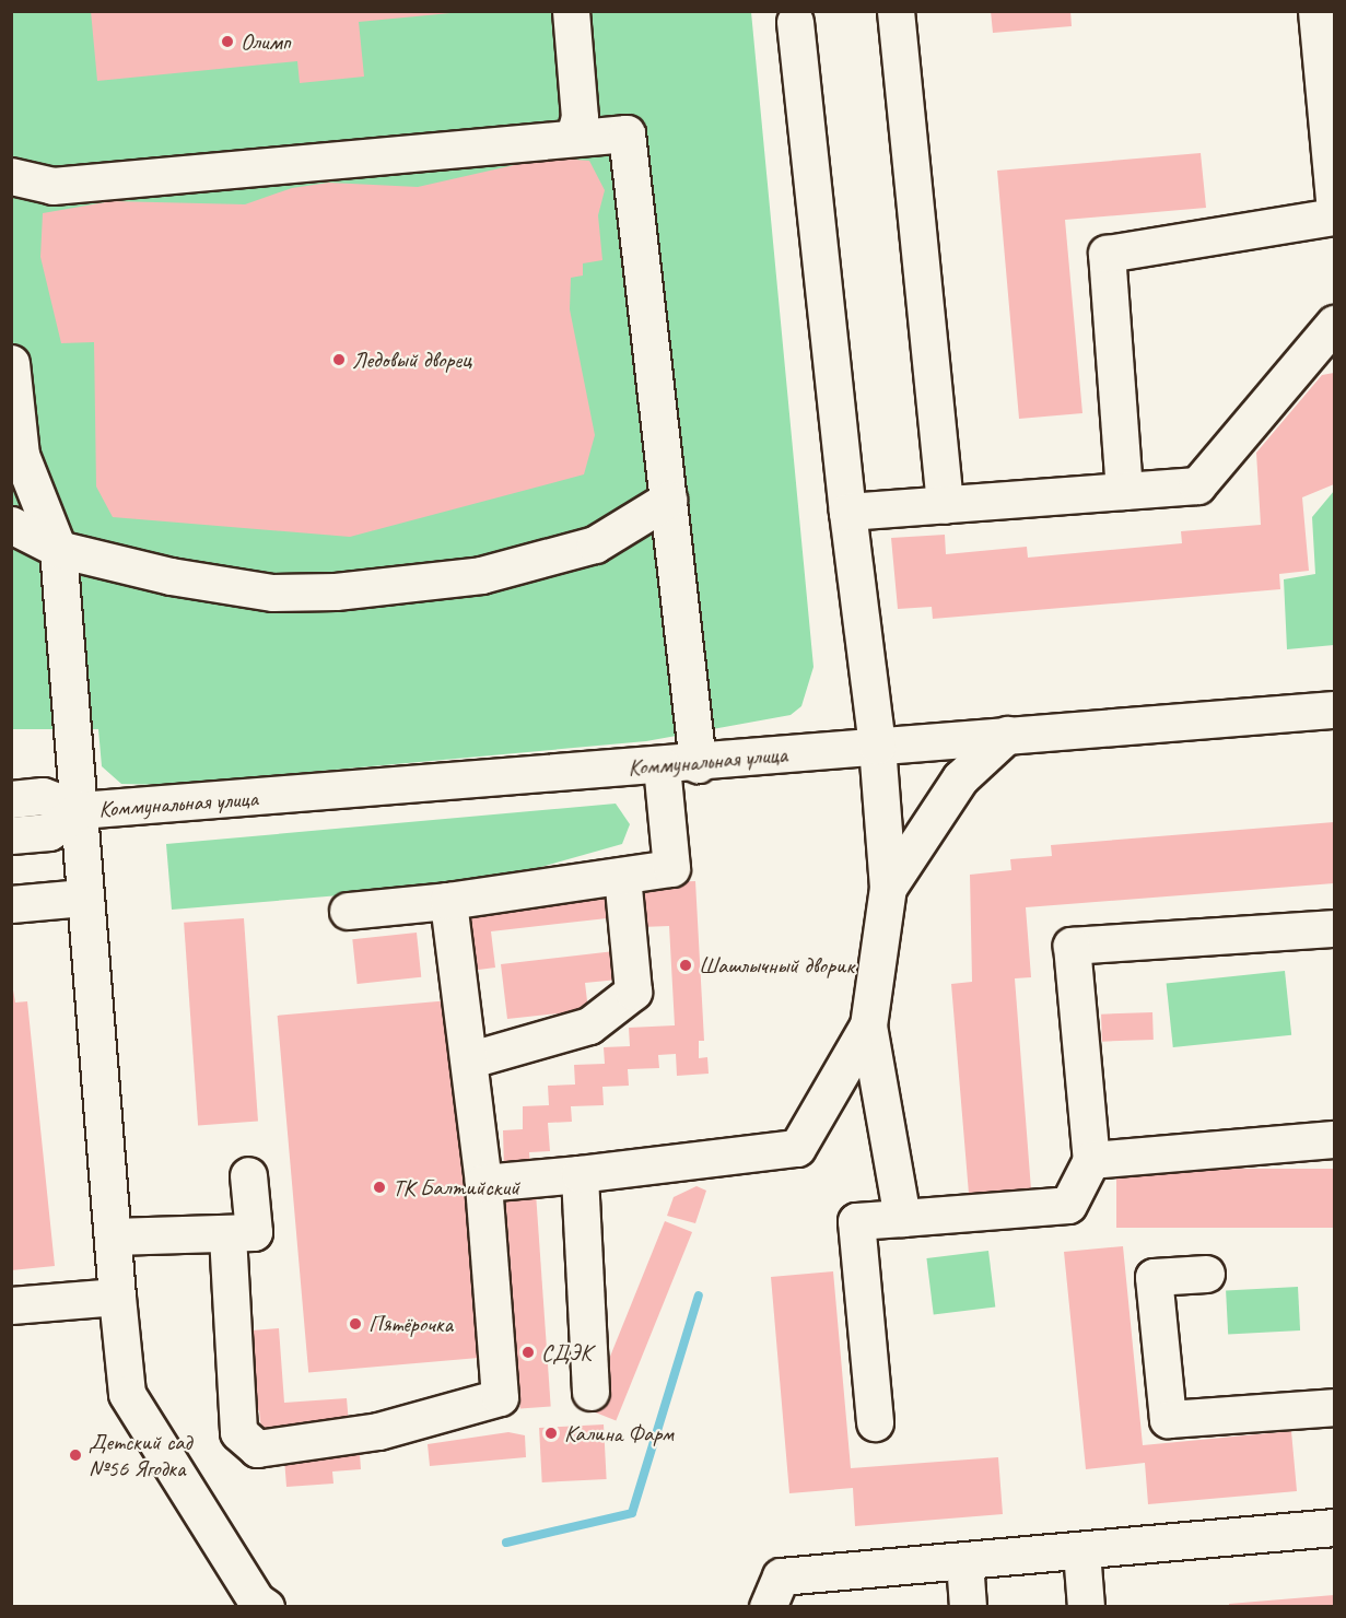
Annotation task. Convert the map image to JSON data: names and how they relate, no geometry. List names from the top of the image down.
{
  "streets": {
    "street": ["Коммунальная улица"]
  },
  "places": [
    "Олимп",
    "Ледовый дворец",
    "Шашлычный дворик",
    "ТК Балтийский",
    "Пятёрочка",
    "СДЭК",
    "Калина Фарм",
    "Детский сад №56 Ягодка"
  ]
}
